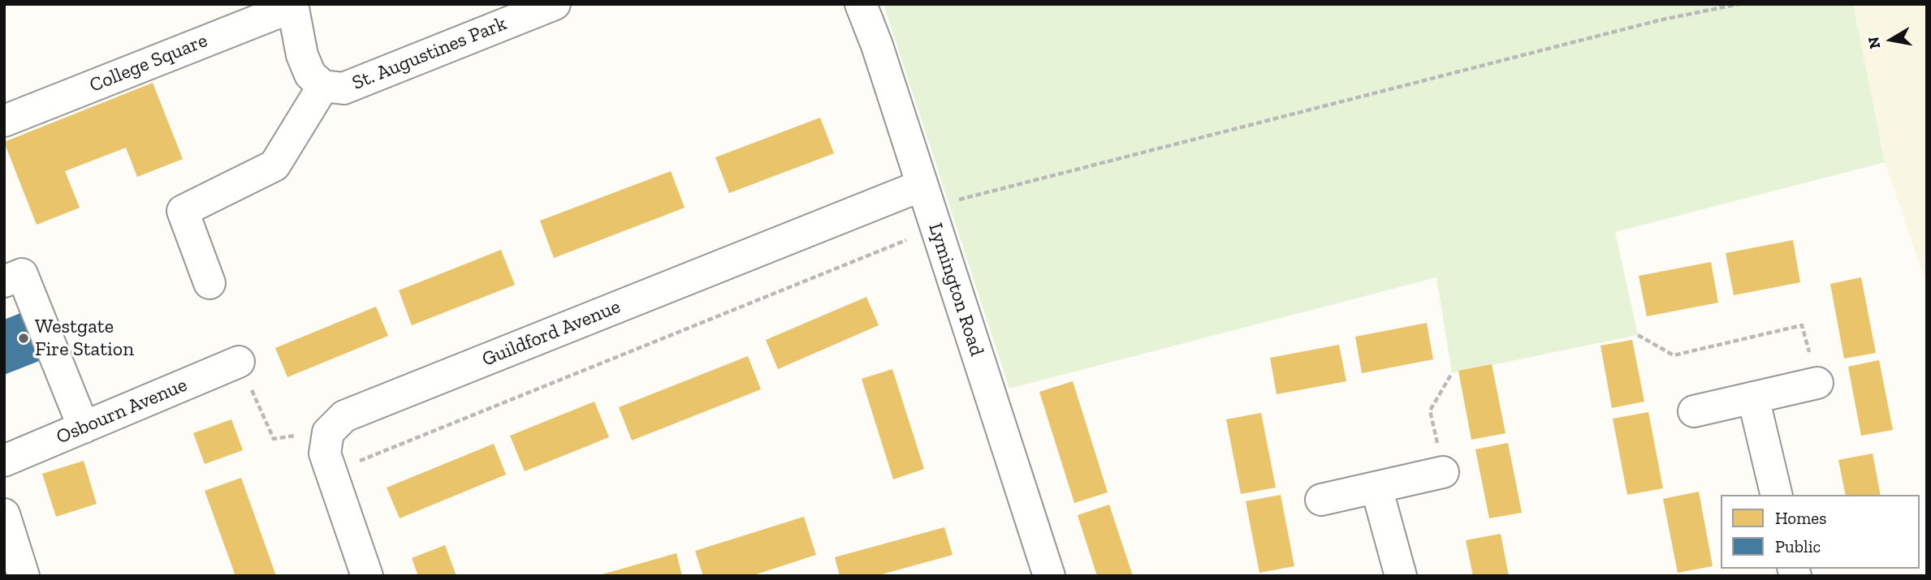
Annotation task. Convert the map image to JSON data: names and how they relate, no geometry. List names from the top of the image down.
{
  "streets": {
    "street": [
      "St. Augustines Park",
      "College Square",
      "Lymington Road",
      "Guildford Avenue",
      "Osbourn Avenue"
    ]
  },
  "crossings": [
    ["St. Augustines Park", "College Square"],
    ["Lymington Road", "Guildford Avenue"]
  ],
  "places": ["Westgate Fire Station"],
  "legend": ["Homes", "Public"],
  "north": "left"
}
